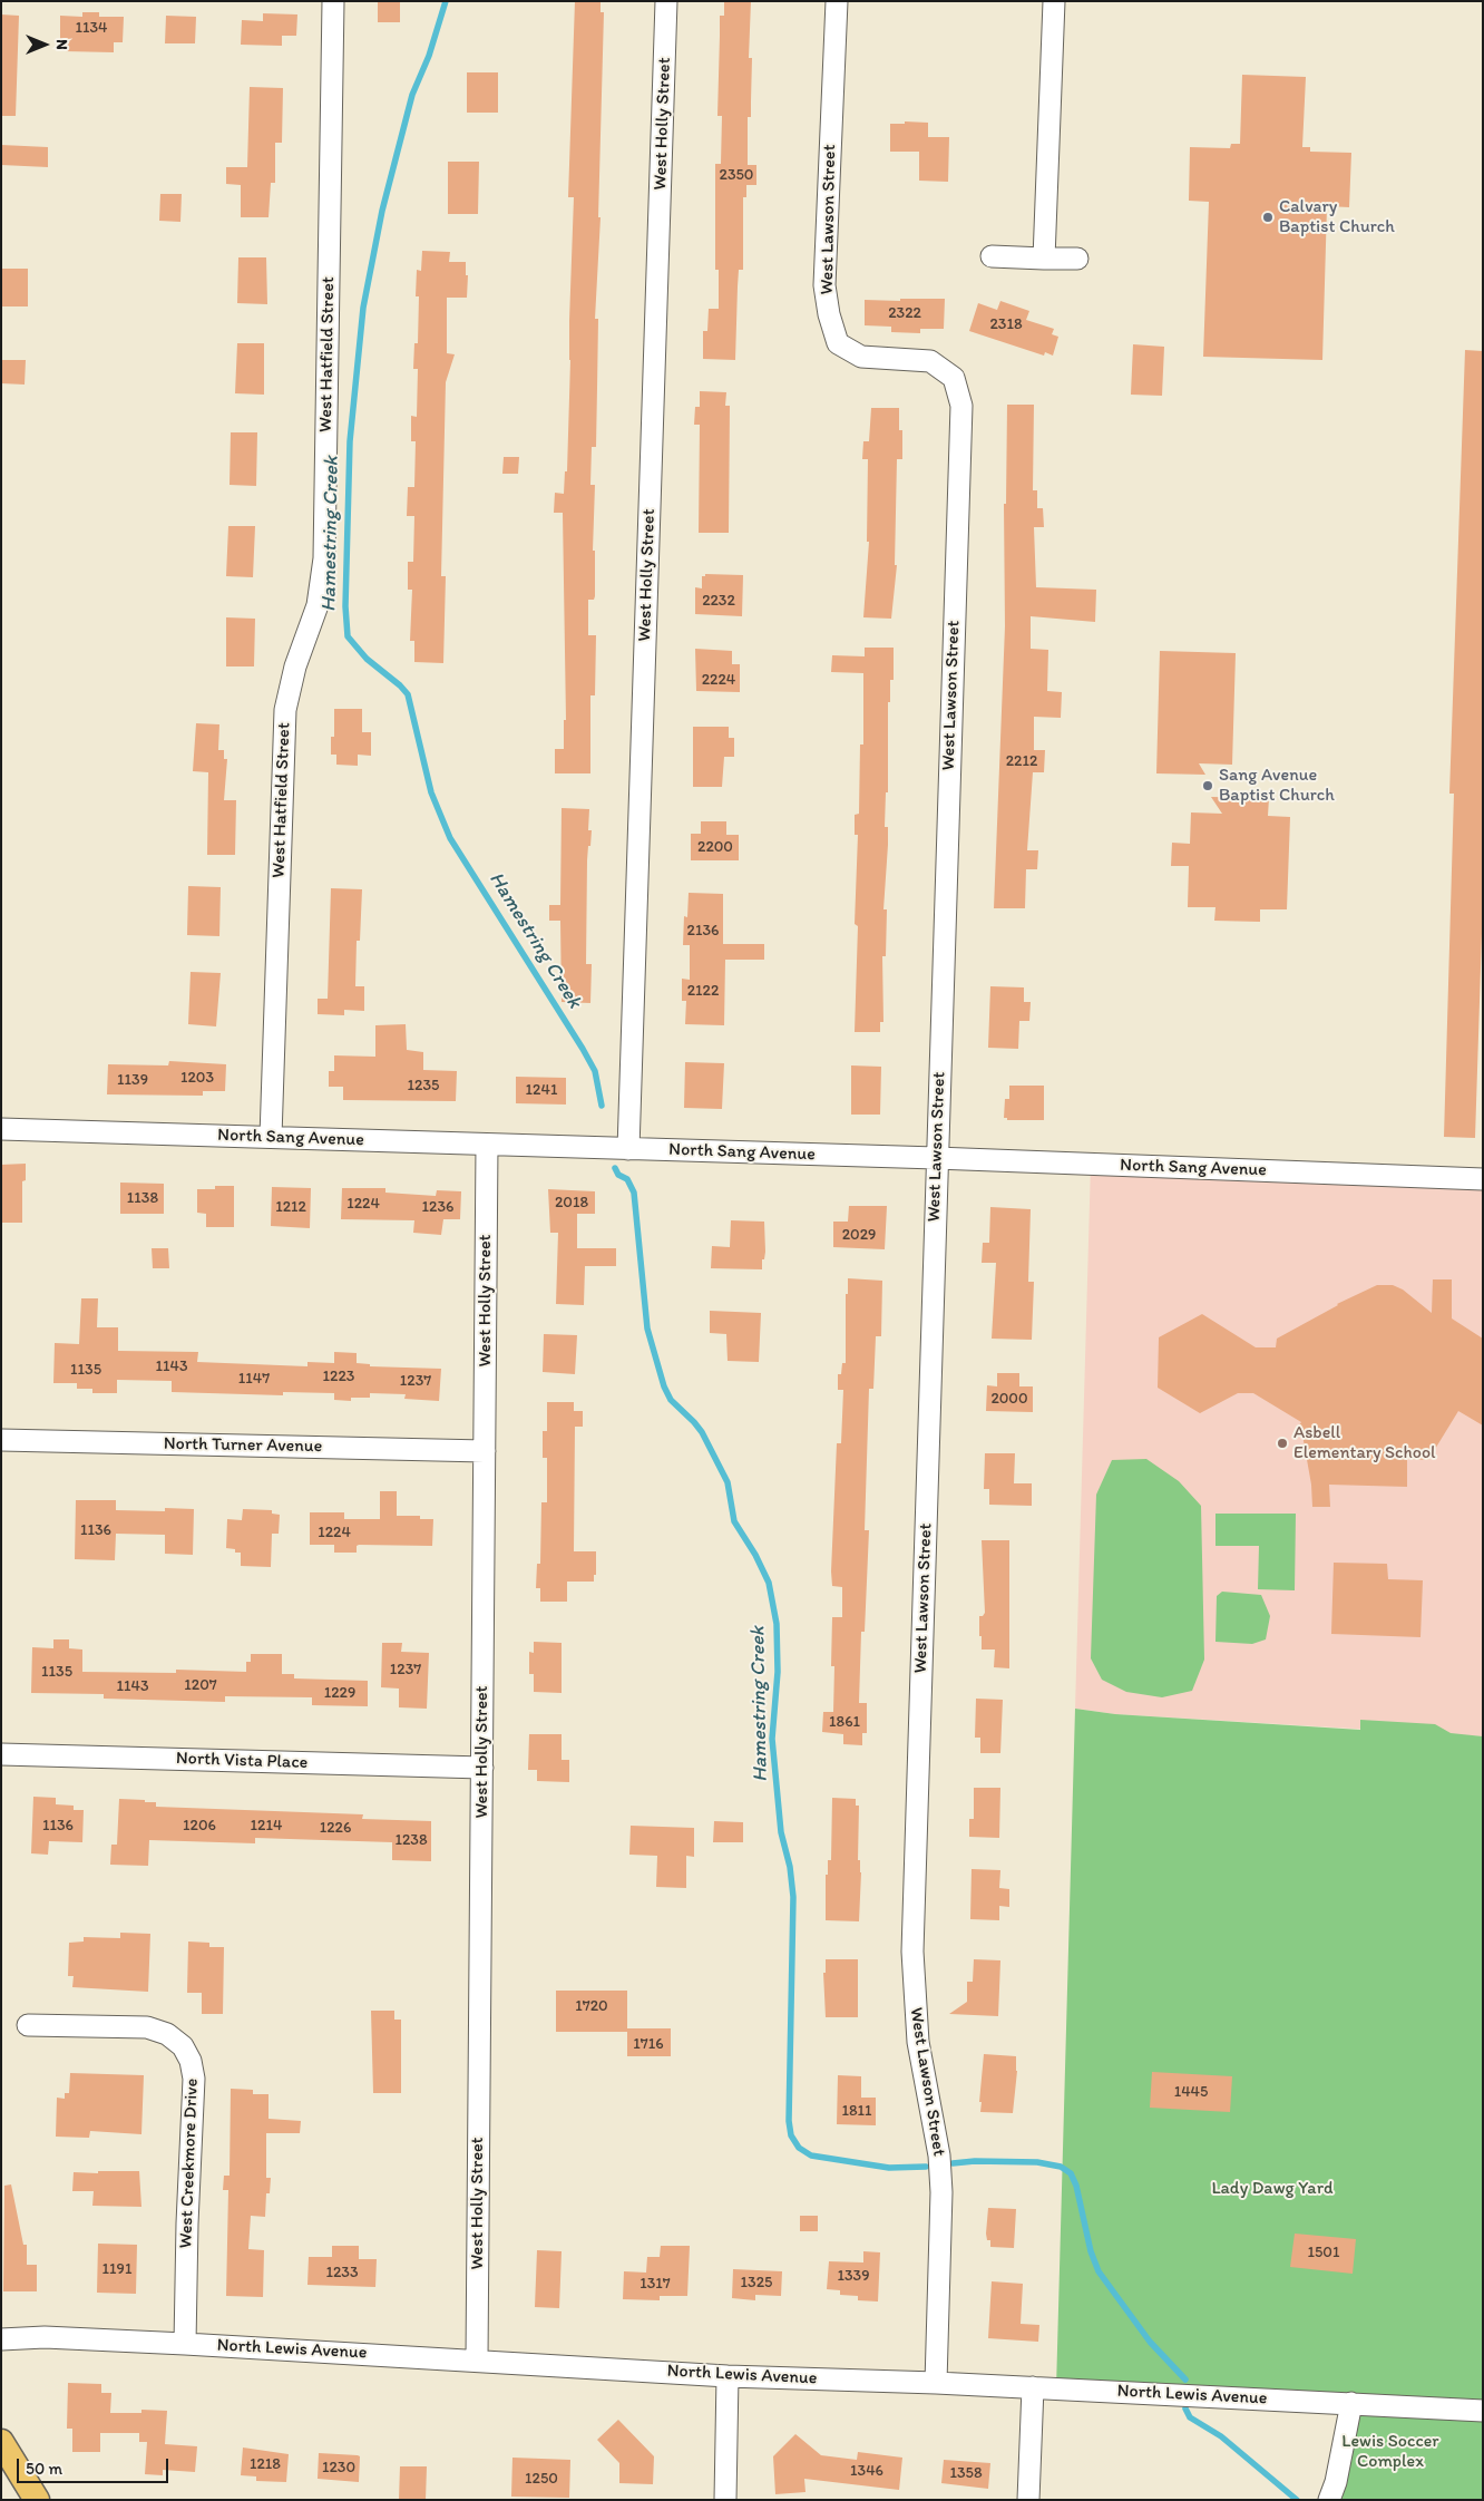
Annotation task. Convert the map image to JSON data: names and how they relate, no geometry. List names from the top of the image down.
{
  "streets": {
    "street": [
      "West Holly Street",
      "West Lawson Street",
      "West Hatfield Street",
      "North Sang Avenue",
      "North Turner Avenue",
      "North Vista Place",
      "West Creekmore Drive",
      "North Lewis Avenue"
    ]
  },
  "crossings": [
    ["West Holly Street", "North Sang Avenue"],
    ["West Holly Street", "North Turner Avenue"],
    ["West Holly Street", "North Vista Place"],
    ["West Holly Street", "North Lewis Avenue"],
    ["West Lawson Street", "North Sang Avenue"],
    ["West Lawson Street", "North Lewis Avenue"],
    ["West Hatfield Street", "North Sang Avenue"],
    ["West Creekmore Drive", "North Lewis Avenue"]
  ],
  "water": ["Hamestring Creek"],
  "parks": ["Lady Dawg Yard", "Lewis Soccer Complex"],
  "places": ["Calvary Baptist Church", "Sang Avenue Baptist Church", "Asbell Elementary School"],
  "house_numbers": [
    "1134",
    "2350",
    "2322",
    "2318",
    "2232",
    "2224",
    "2212",
    "2200",
    "2136",
    "2122",
    "1203",
    "1139",
    "1235",
    "1241",
    "1138",
    "2018",
    "1224",
    "1212",
    "1236",
    "2029",
    "1143",
    "1135",
    "1223",
    "1147",
    "1237",
    "2000",
    "1136",
    "1224",
    "1237",
    "1135",
    "1207",
    "1143",
    "1229",
    "1861",
    "1136",
    "1206",
    "1214",
    "1226",
    "1238",
    "1720",
    "1716",
    "1445",
    "1811",
    "1501",
    "1191",
    "1233",
    "1339",
    "1325",
    "1317",
    "1218",
    "1230",
    "1346",
    "1358",
    "1250"
  ],
  "scale_bar": "50 m",
  "north": "right"
}
